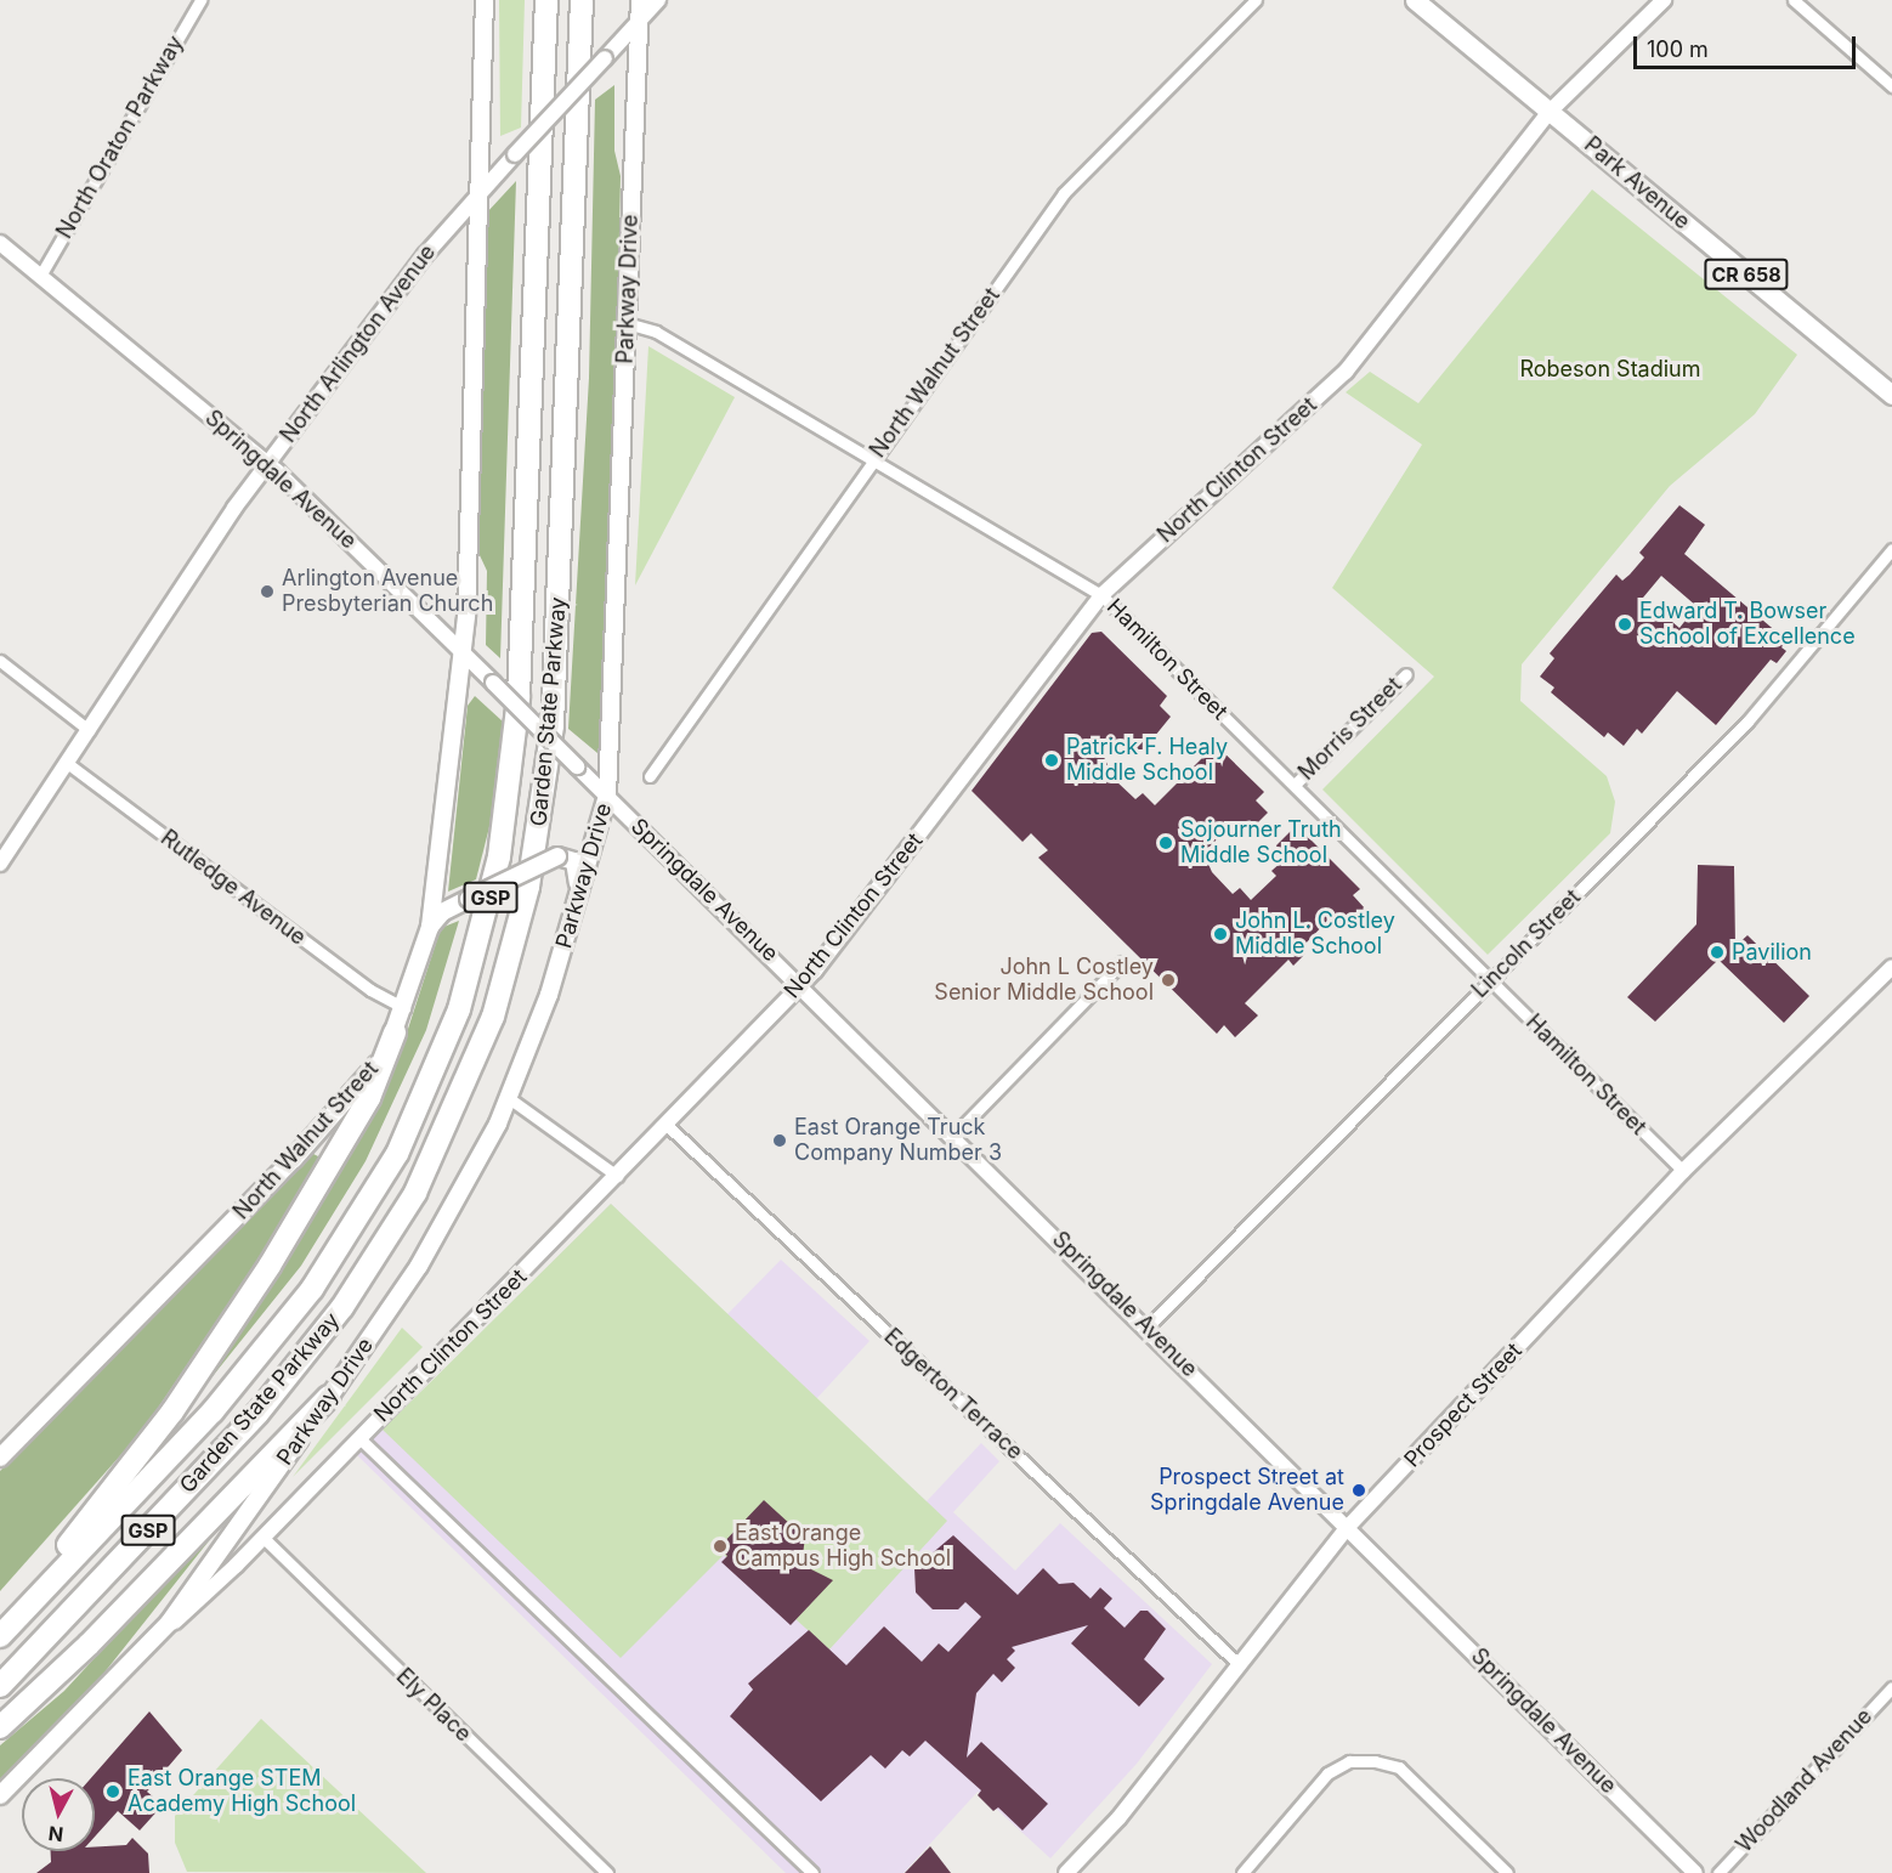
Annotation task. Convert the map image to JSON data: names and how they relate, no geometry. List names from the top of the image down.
{
  "streets": {
    "highway": ["Garden State Parkway", "GSP"],
    "main road": [
      "Park Avenue",
      "CR 658",
      "Parkway Drive",
      "North Walnut Street",
      "North Clinton Street"
    ],
    "street": [
      "North Oraton Parkway",
      "North Arlington Avenue",
      "Springdale Avenue",
      "Hamilton Street",
      "Morris Street",
      "Rutledge Avenue",
      "Lincoln Street",
      "Edgerton Terrace",
      "Prospect Street",
      "Ely Place",
      "Woodland Avenue"
    ]
  },
  "crossings": [
    ["North Oraton Parkway", "Springdale Avenue"],
    ["Park Avenue", "North Clinton Street"],
    ["Parkway Drive", "North Arlington Avenue"],
    ["Parkway Drive", "North Clinton Street"],
    ["Parkway Drive", "Springdale Avenue"],
    ["Parkway Drive", "Hamilton Street"],
    ["North Arlington Avenue", "Springdale Avenue"],
    ["North Arlington Avenue", "Rutledge Avenue"],
    ["North Walnut Street", "Springdale Avenue"],
    ["North Walnut Street", "Hamilton Street"],
    ["North Walnut Street", "Rutledge Avenue"],
    ["North Clinton Street", "Springdale Avenue"],
    ["North Clinton Street", "Hamilton Street"],
    ["North Clinton Street", "Edgerton Terrace"],
    ["North Clinton Street", "Ely Place"],
    ["Springdale Avenue", "Lincoln Street"],
    ["Springdale Avenue", "Prospect Street"],
    ["Hamilton Street", "Morris Street"],
    ["Hamilton Street", "Lincoln Street"],
    ["Hamilton Street", "Prospect Street"],
    ["Edgerton Terrace", "Prospect Street"]
  ],
  "parks": ["Robeson Stadium"],
  "places": [
    "Arlington Avenue Presbyterian Church",
    "Edward T. Bowser School of Excellence",
    "Patrick F. Healy Middle School",
    "Sojourner Truth Middle School",
    "John L. Costley Middle School",
    "Pavilion",
    "John L Costley Senior Middle School",
    "East Orange Truck Company Number 3",
    "Prospect Street at Springdale Avenue",
    "East Orange Campus High School",
    "East Orange STEM Academy High School"
  ],
  "scale_bar": "100 m",
  "north": "bottom"
}
